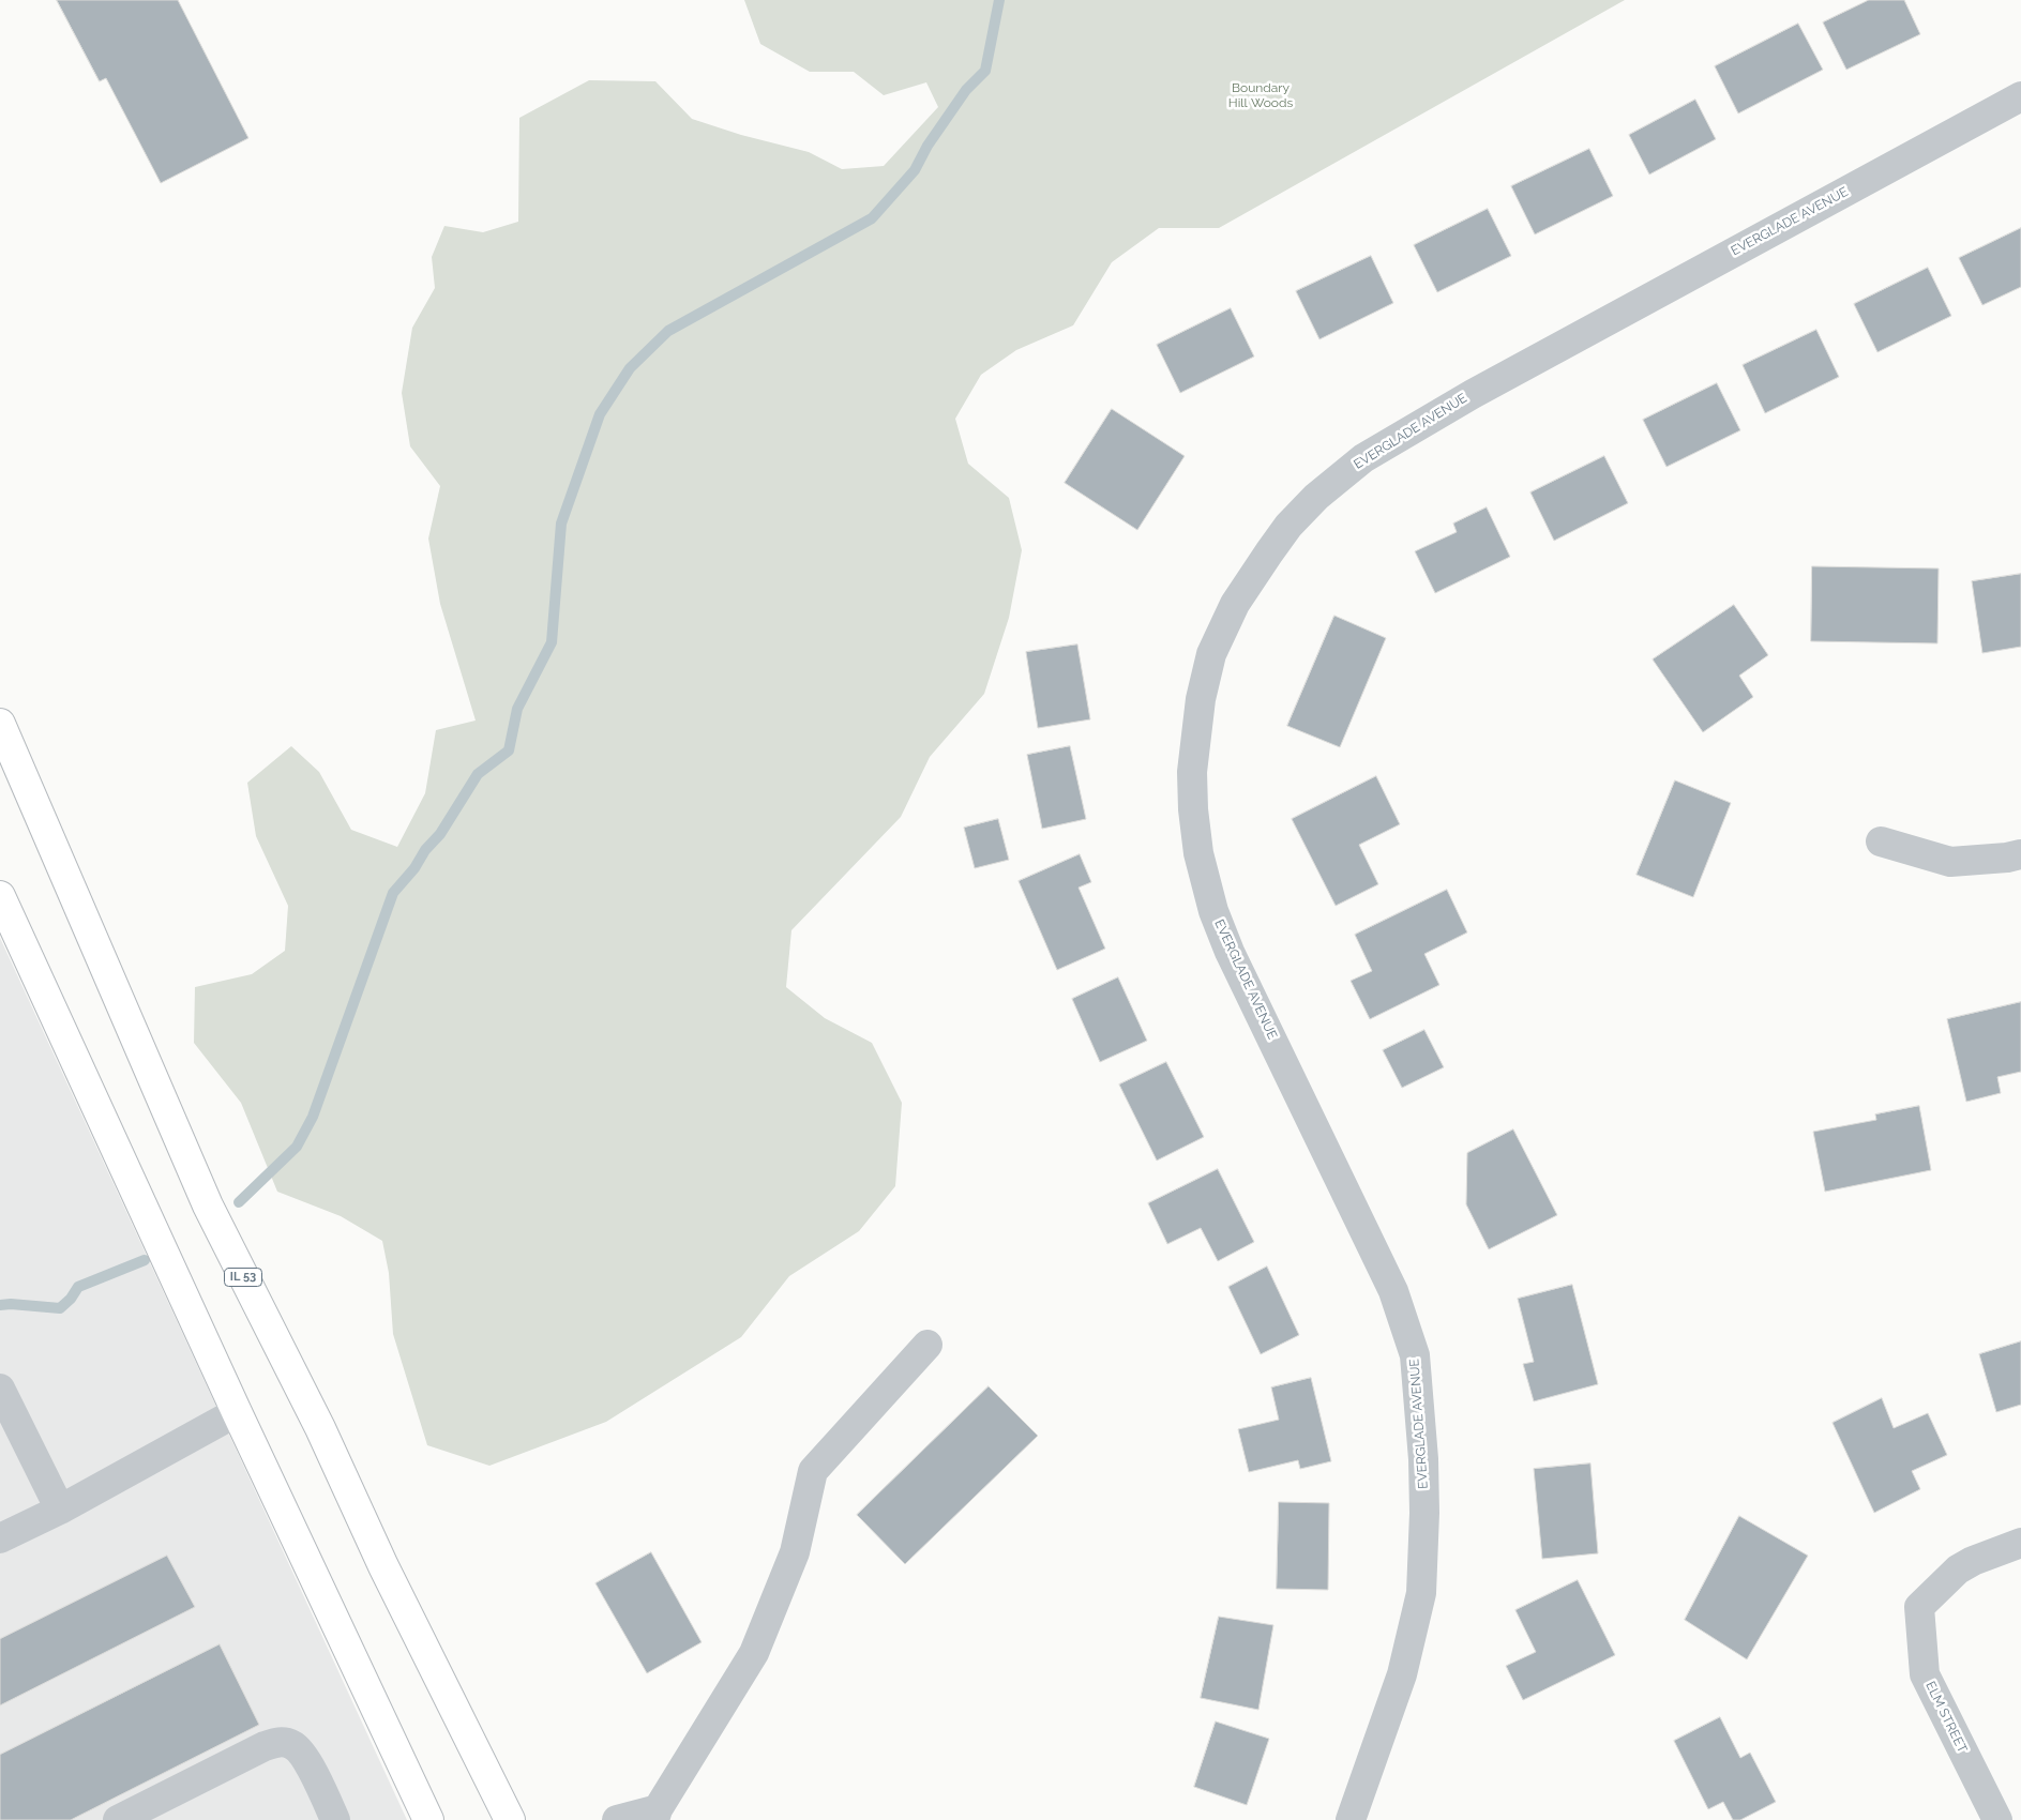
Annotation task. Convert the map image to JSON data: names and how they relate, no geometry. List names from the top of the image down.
{
  "streets": {
    "main road": ["IL 53"],
    "street": ["EVERGLADE AVENUE", "ELM STREET"]
  },
  "parks": ["Boundary Hill Woods"]
}
